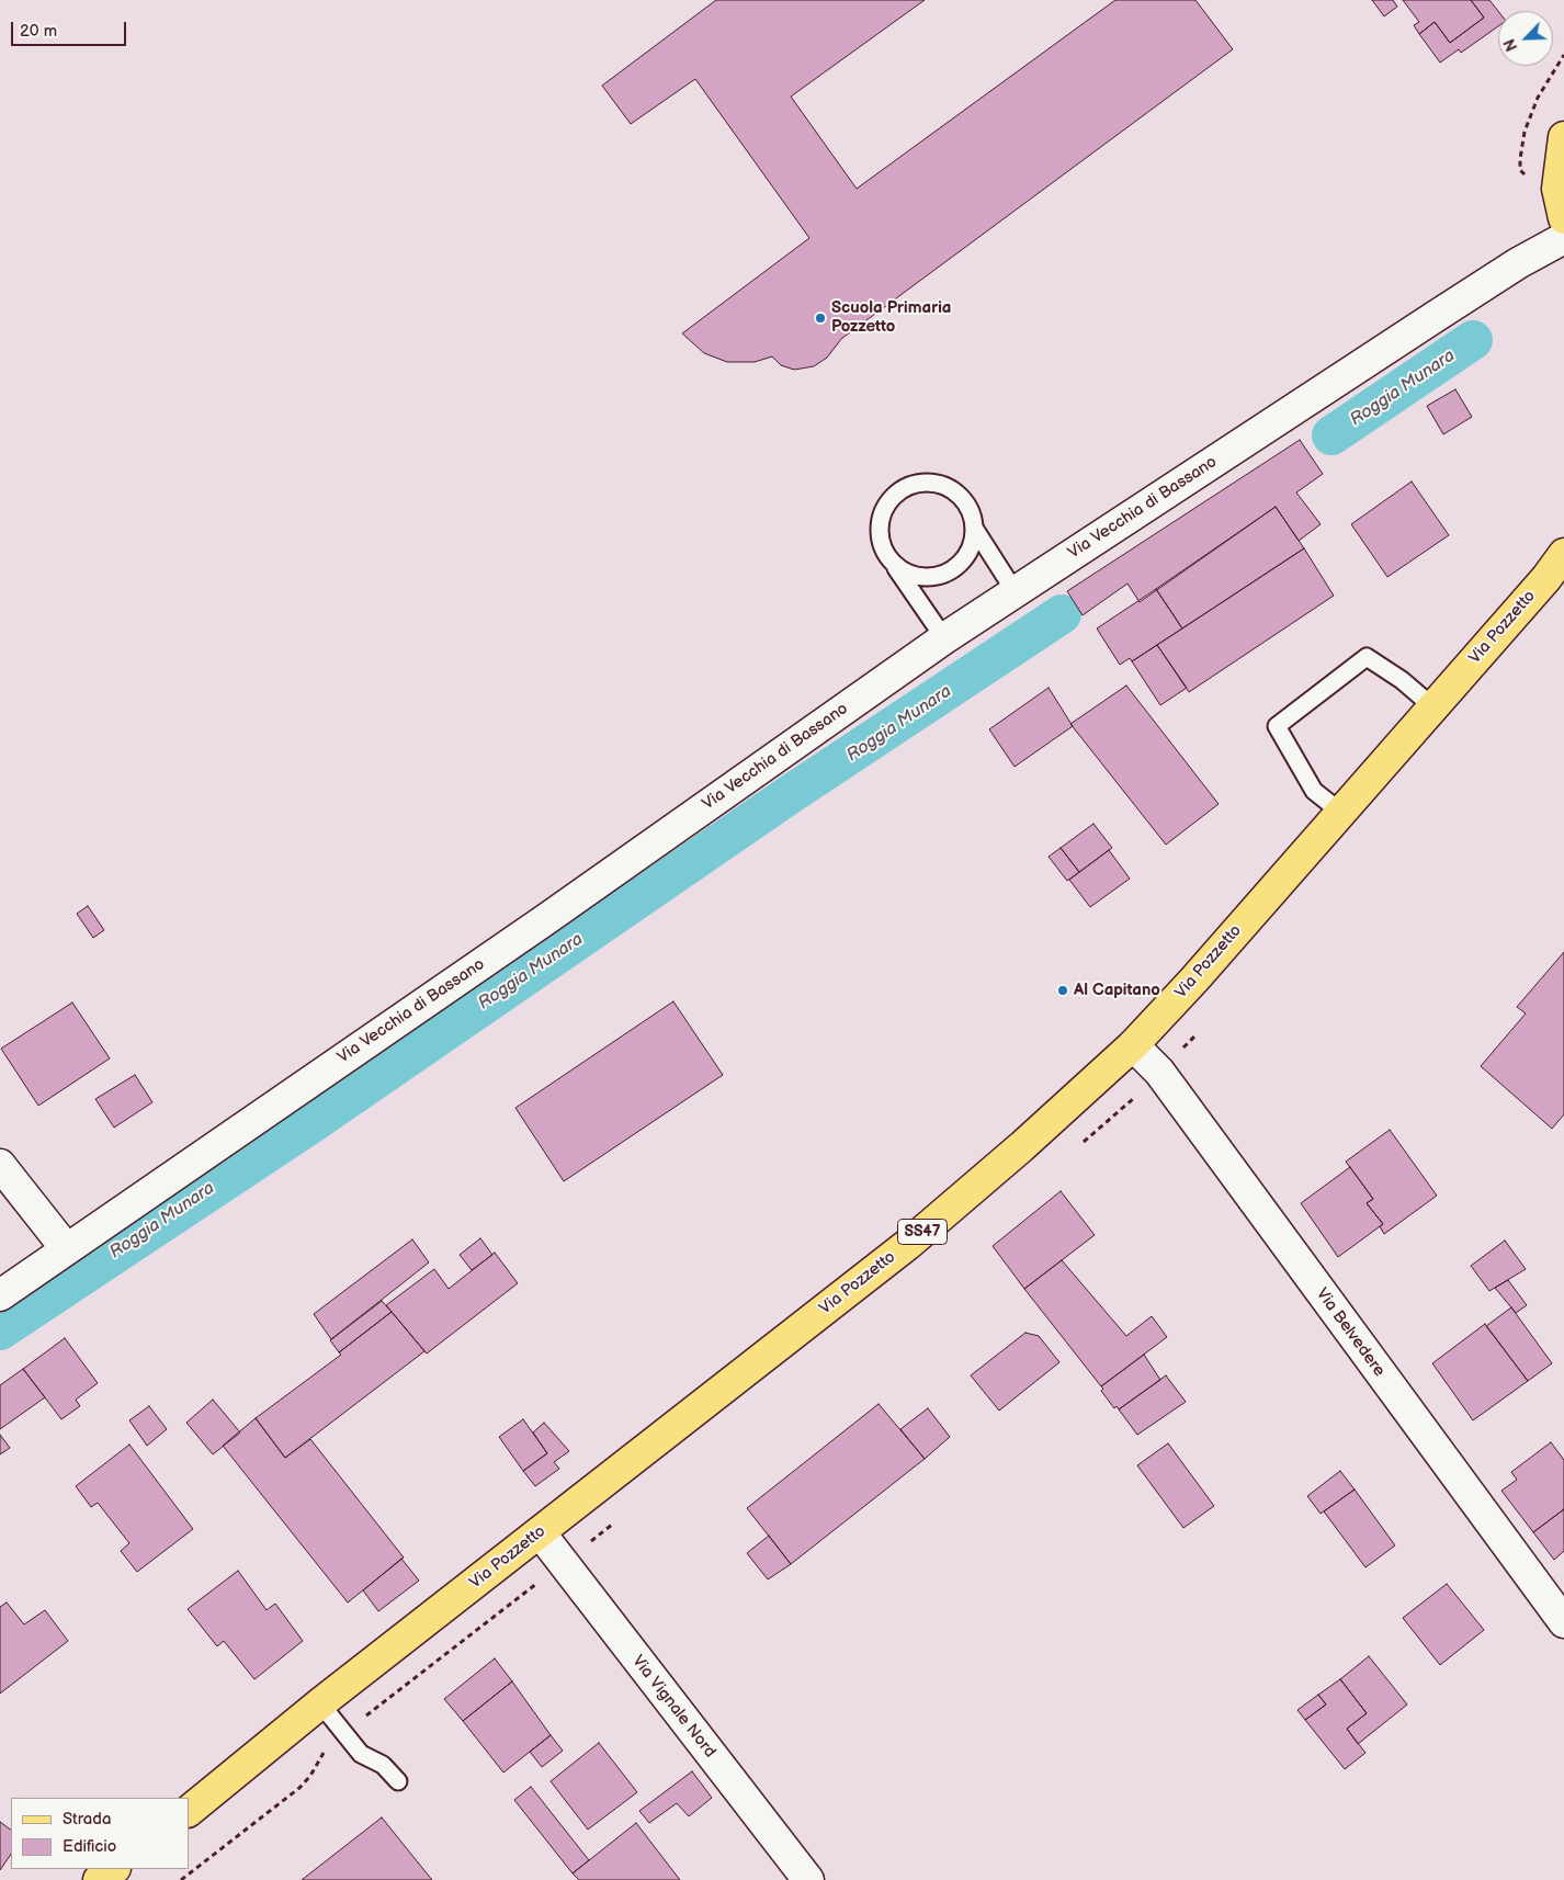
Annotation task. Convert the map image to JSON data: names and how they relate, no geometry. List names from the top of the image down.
{
  "streets": {
    "main road": ["Via Pozzetto", "SS47"],
    "street": ["Via Vecchia di Bassano", "Via Belvedere", "Via Vignale Nord"]
  },
  "crossings": [
    ["Via Pozzetto", "Via Belvedere"],
    ["Via Pozzetto", "Via Vignale Nord"]
  ],
  "water": ["Roggia Munara"],
  "places": ["Scuola Primaria Pozzetto", "Al Capitano"],
  "legend": ["Strada", "Edificio"],
  "scale_bar": "20 m",
  "north": "bottom left"
}
